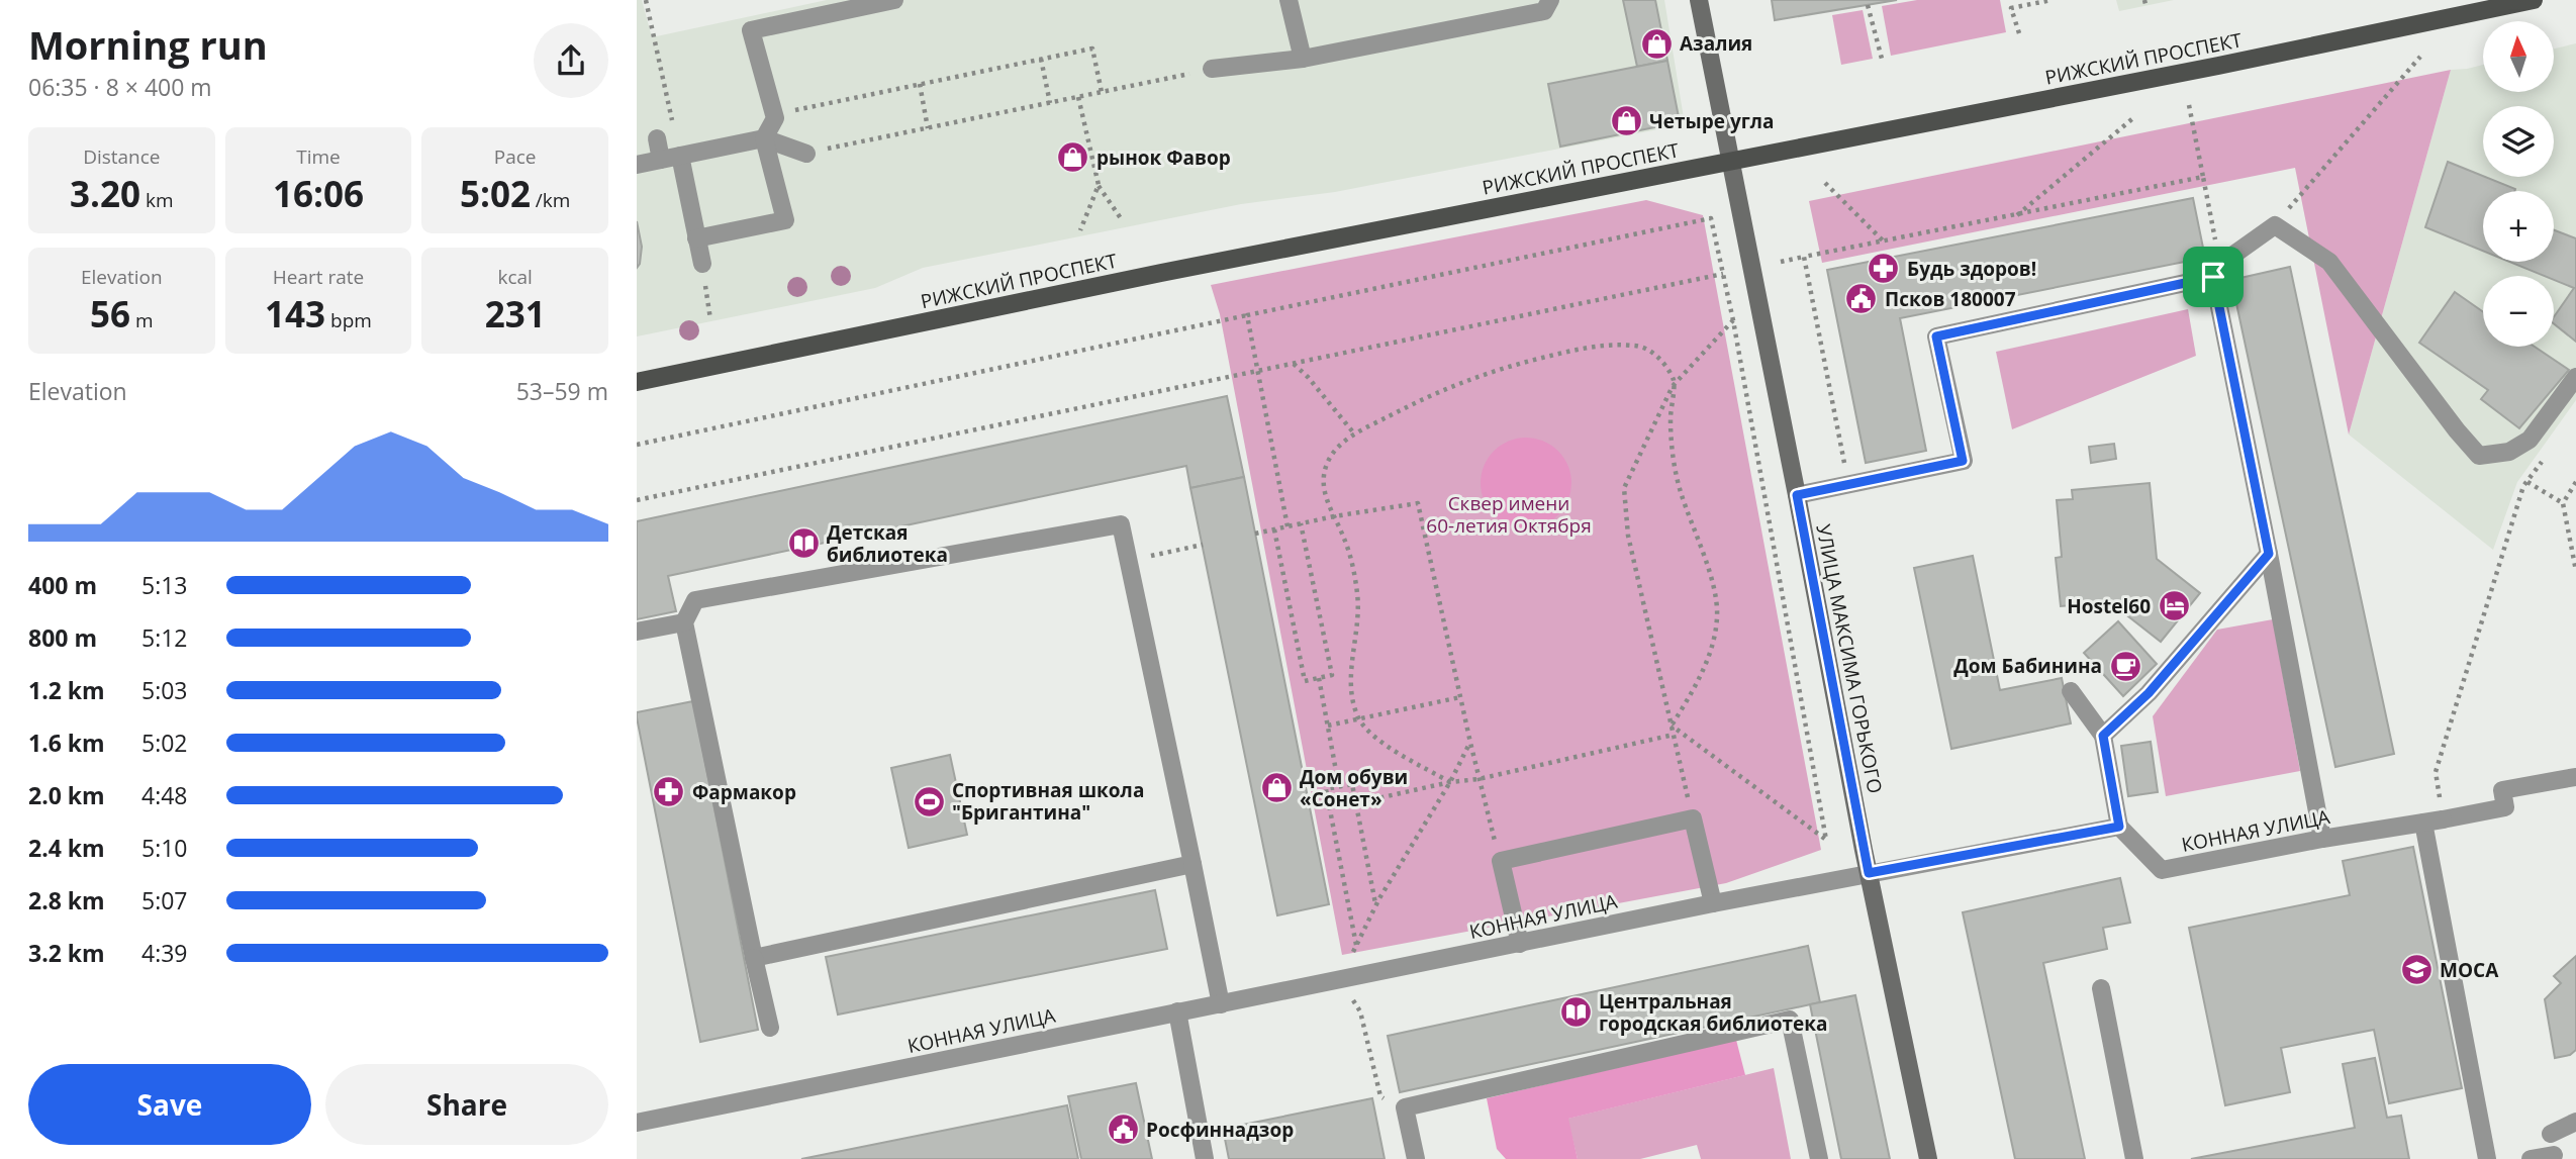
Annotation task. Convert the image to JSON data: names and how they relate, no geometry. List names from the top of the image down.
{
  "streets": {
    "main road": ["РИЖСКИЙ ПРОСПЕКТ", "УЛИЦА МАКСИМА ГОРЬКОГО"],
    "street": ["КОННАЯ УЛИЦА"]
  },
  "crossings": [
    ["РИЖСКИЙ ПРОСПЕКТ", "УЛИЦА МАКСИМА ГОРЬКОГО"],
    ["УЛИЦА МАКСИМА ГОРЬКОГО", "КОННАЯ УЛИЦА"]
  ],
  "parks": ["Сквер имени 60-летия Октября"],
  "places": {
    "shop": [
      "Азалия",
      "Четыре угла",
      "рынок Фавор",
      "Дом обуви «Сонет»"
    ],
    "pharmacy": ["Будь здоров!", "Фармакор"],
    "public building": ["Псков 180007", "Росфиннадзор"],
    "library": ["Детская библиотека", "Центральная городская библиотека"],
    "hotel": ["Hostel60"],
    "cafe": ["Дом Бабинина"],
    "sports": ["Спортивная школа \"Бригантина\""],
    "school or university": ["МОСА"]
  },
  "north": "top",
  "page": {
    "heading": ["Morning run", "06:35 · 8 × 400 m"],
    "map_buttons": ["+", "−"],
    "stats": [
      ["Distance", "3.20 km"],
      ["Time", "16:06"],
      ["Pace", "5:02 /km"],
      ["Elevation", "56 m"],
      ["Heart rate", "143 bpm"],
      ["kcal", "231"]
    ],
    "chart": ["Elevation", "53–59 m"],
    "list": [
      {
        "name": "400 m",
        "note": "5:13"
      },
      {
        "name": "800 m",
        "note": "5:12"
      },
      {
        "name": "1.2 km",
        "note": "5:03"
      },
      {
        "name": "1.6 km",
        "note": "5:02"
      },
      {
        "name": "2.0 km",
        "note": "4:48"
      },
      {
        "name": "2.4 km",
        "note": "5:10"
      },
      {
        "name": "2.8 km",
        "note": "5:07"
      },
      {
        "name": "3.2 km",
        "note": "4:39"
      }
    ],
    "buttons": ["Save", "Share"]
  }
}
